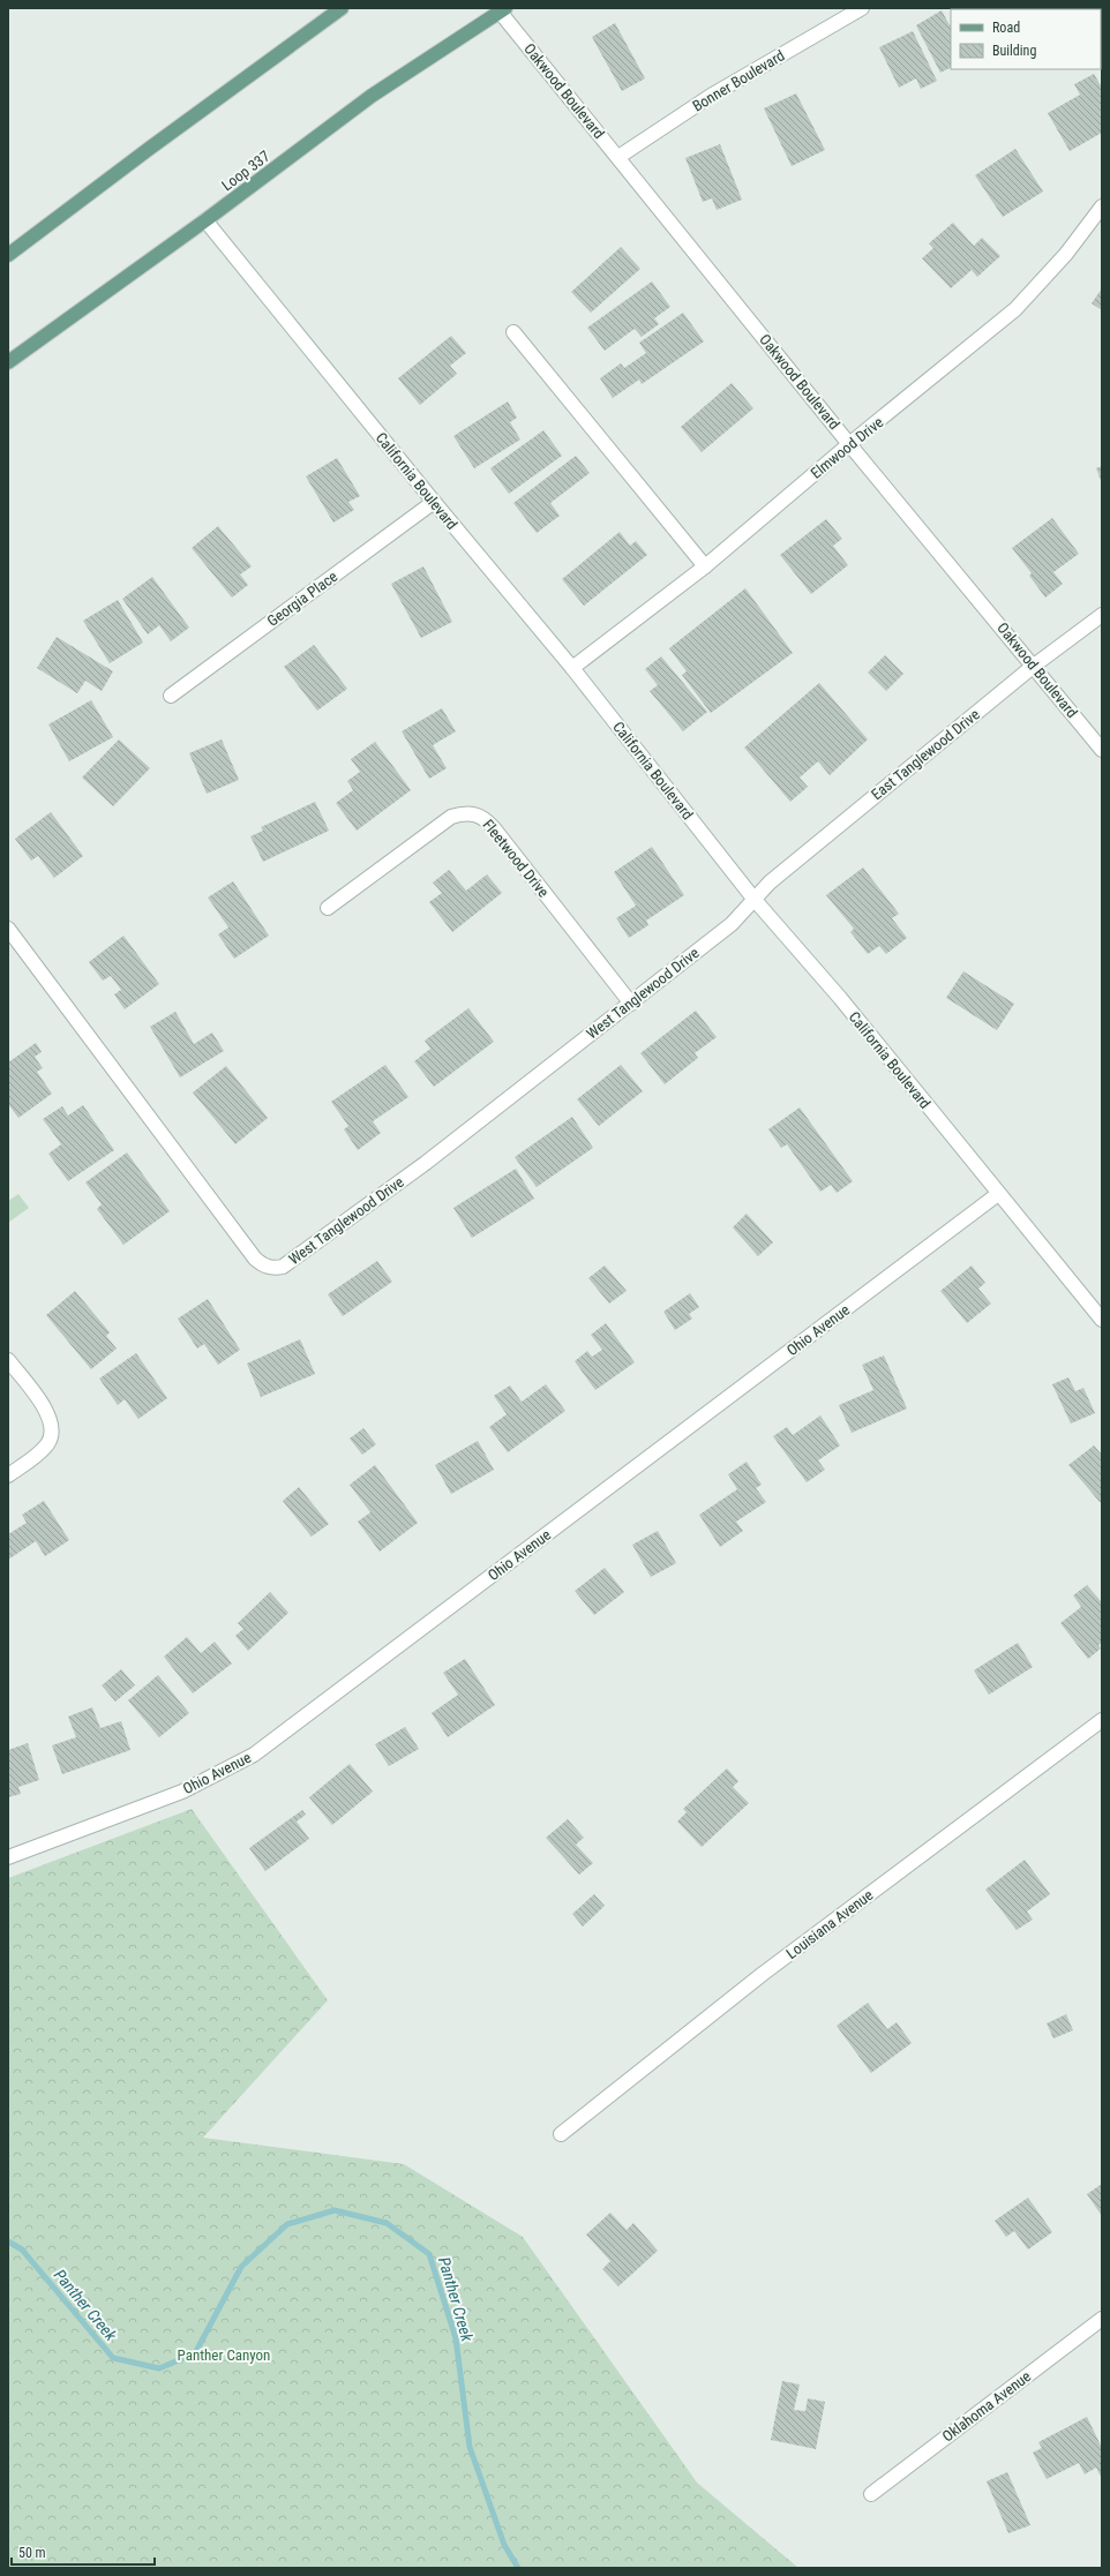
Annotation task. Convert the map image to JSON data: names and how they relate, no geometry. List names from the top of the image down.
{
  "streets": {
    "main road": ["Loop 337"],
    "street": [
      "Bonner Boulevard",
      "Oakwood Boulevard",
      "Elmwood Drive",
      "California Boulevard",
      "Georgia Place",
      "East Tanglewood Drive",
      "Fleetwood Drive",
      "West Tanglewood Drive",
      "Ohio Avenue",
      "Louisiana Avenue",
      "Oklahoma Avenue"
    ]
  },
  "crossings": [
    ["Bonner Boulevard", "Oakwood Boulevard"],
    ["Oakwood Boulevard", "Loop 337"],
    ["Oakwood Boulevard", "Elmwood Drive"],
    ["Oakwood Boulevard", "East Tanglewood Drive"],
    ["Loop 337", "California Boulevard"],
    ["Elmwood Drive", "California Boulevard"],
    ["California Boulevard", "Georgia Place"],
    ["California Boulevard", "East Tanglewood Drive"],
    ["California Boulevard", "West Tanglewood Drive"],
    ["California Boulevard", "Ohio Avenue"],
    ["East Tanglewood Drive", "West Tanglewood Drive"],
    ["Fleetwood Drive", "West Tanglewood Drive"]
  ],
  "water": ["Panther Creek"],
  "parks": ["Panther Canyon"],
  "legend": ["Road", "Building"],
  "scale_bar": "50 m"
}
